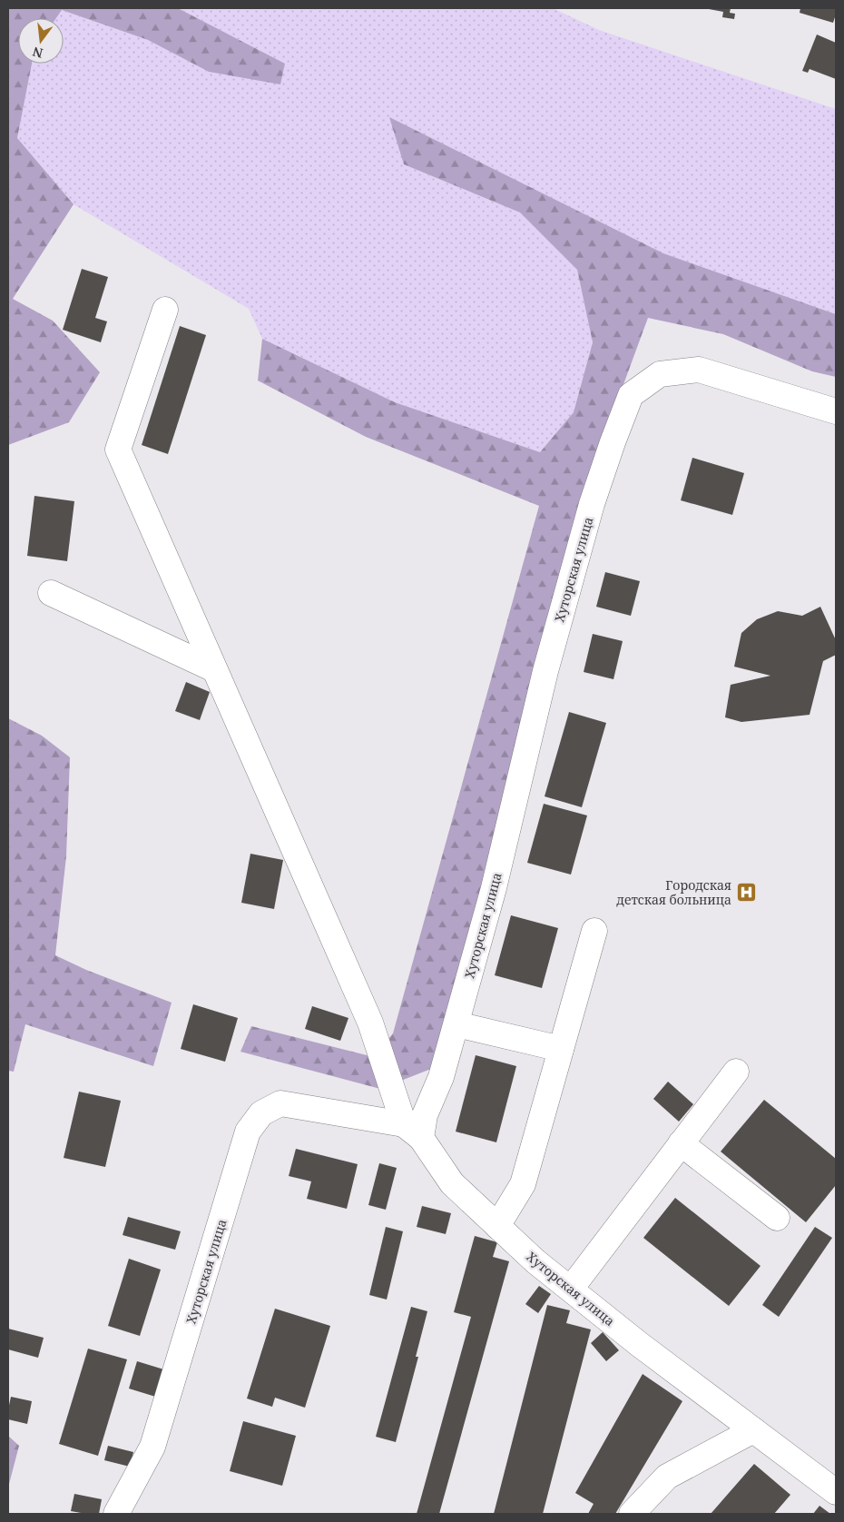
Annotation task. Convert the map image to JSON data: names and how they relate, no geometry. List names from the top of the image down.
{
  "streets": {
    "street": ["Хуторская улица"]
  },
  "places": {
    "hospital": ["Городская детская больница"]
  },
  "north": "bottom"
}
